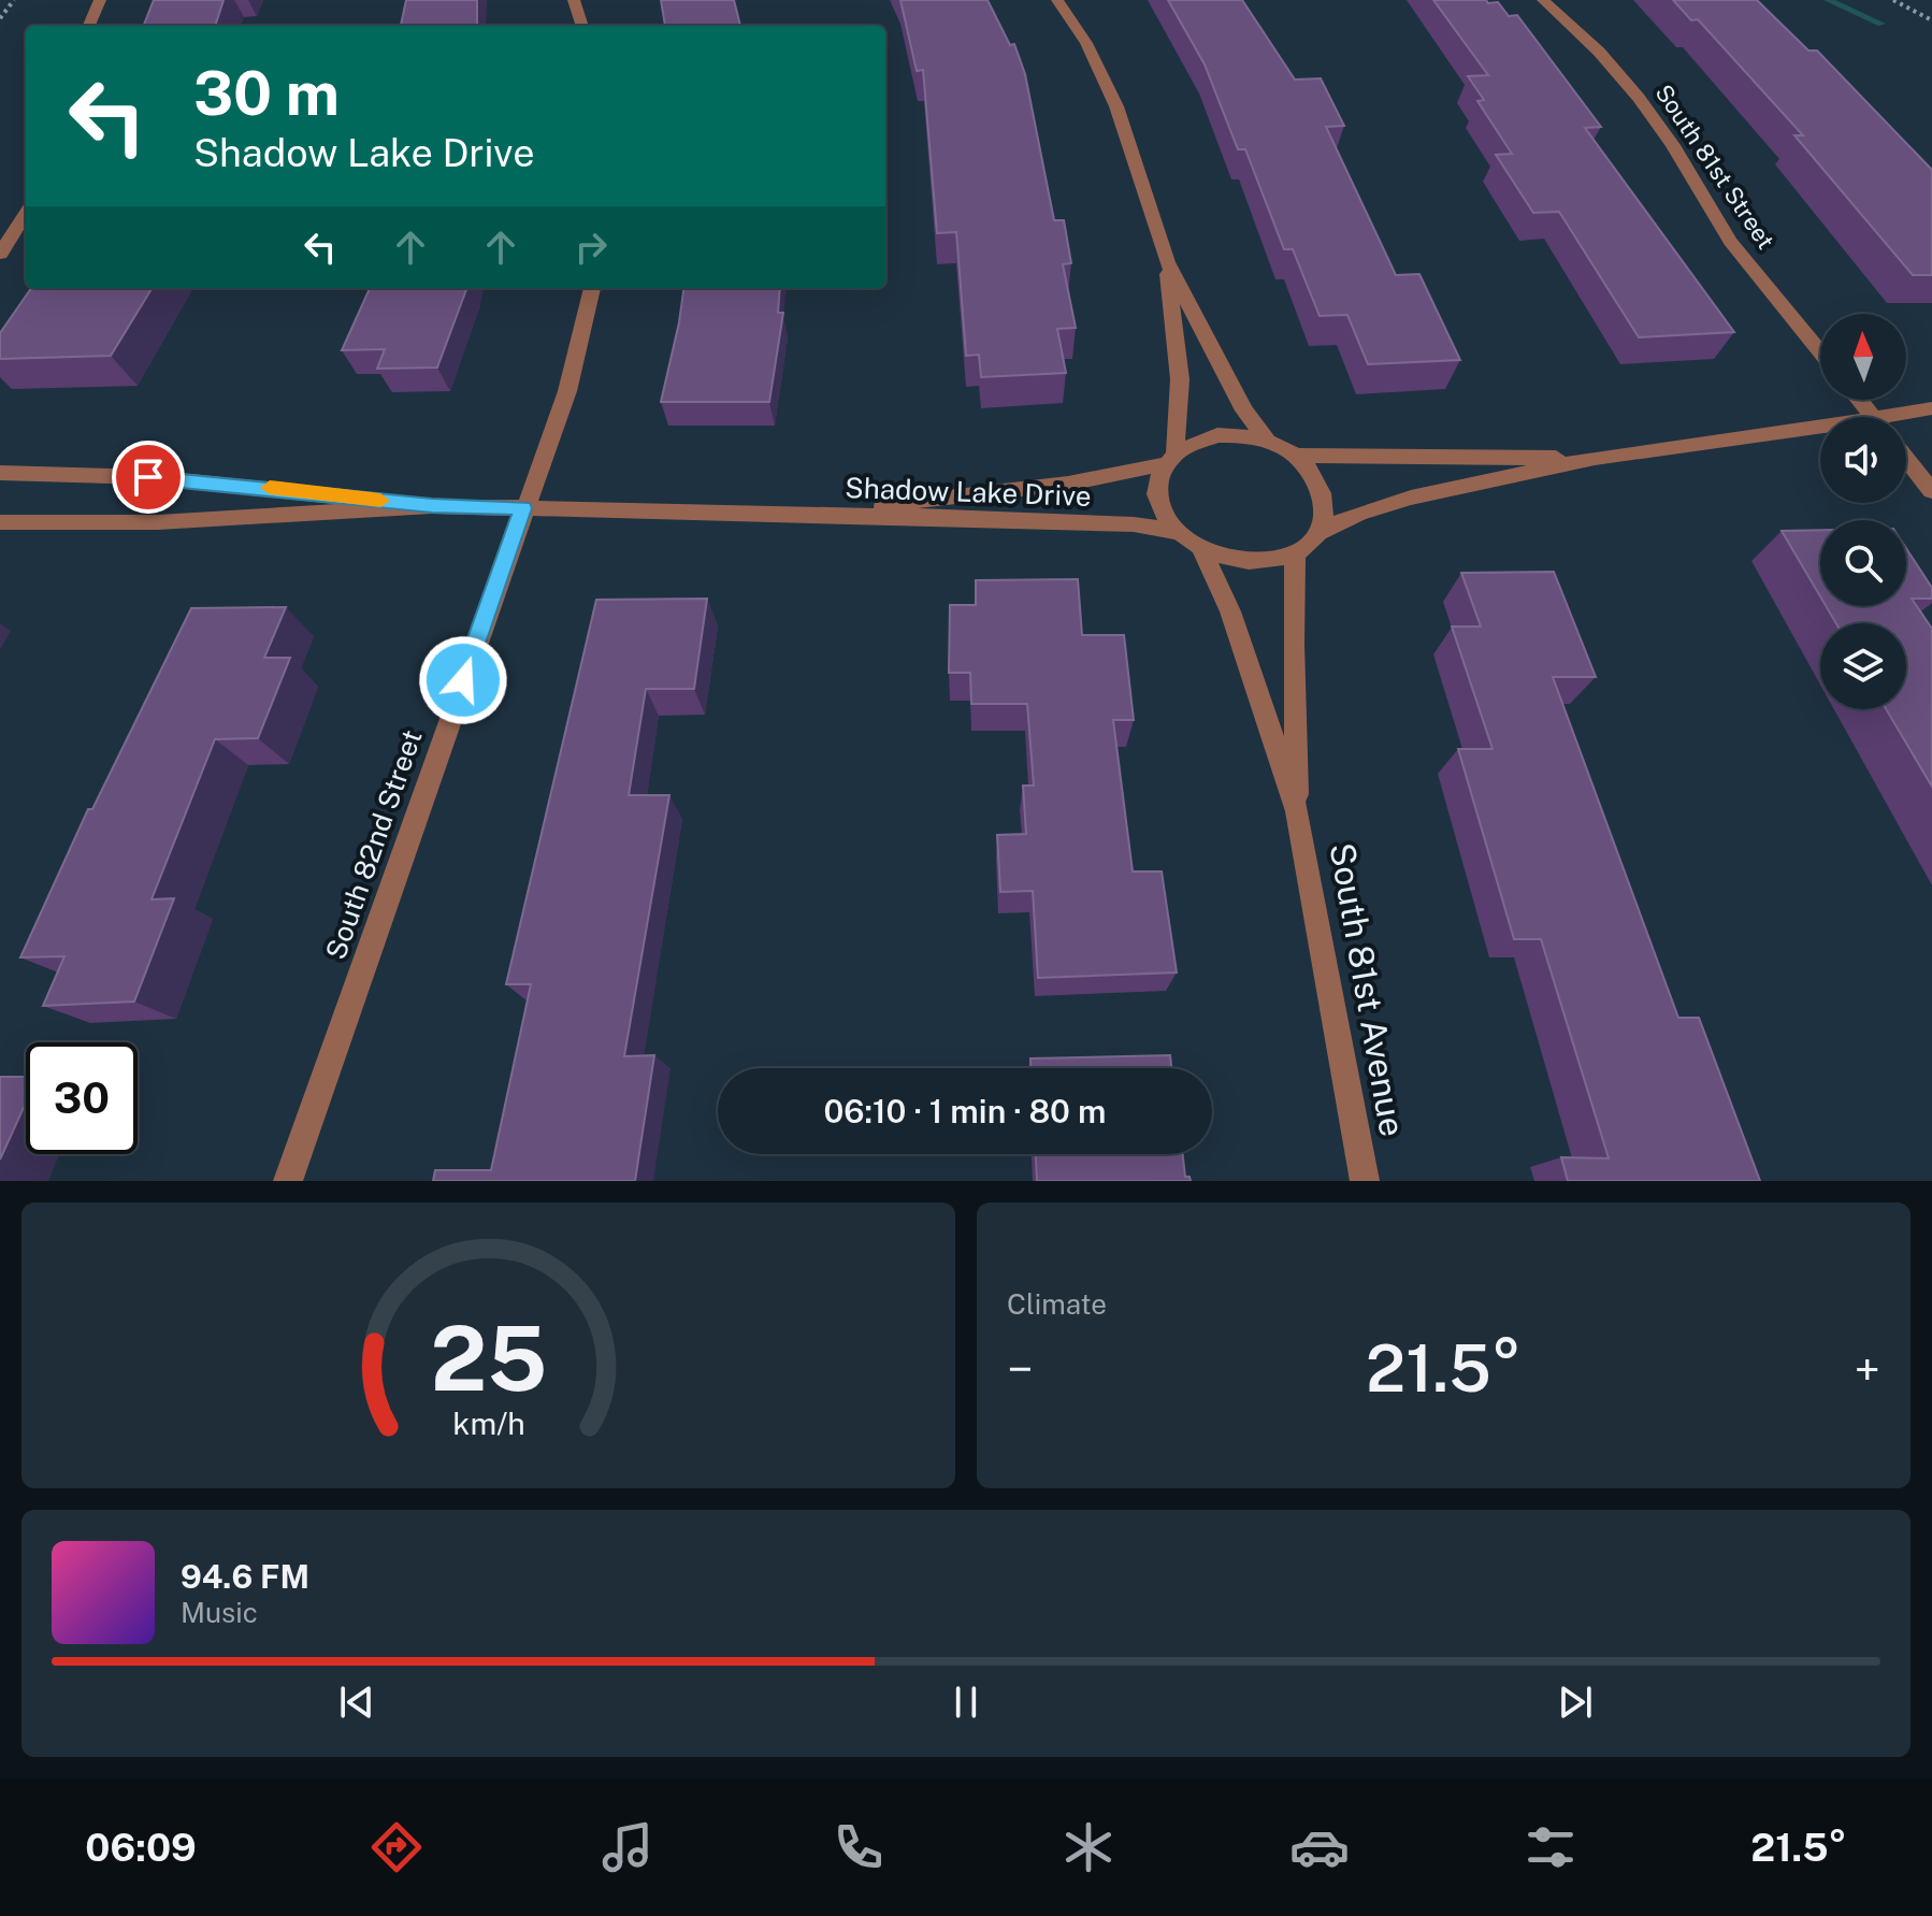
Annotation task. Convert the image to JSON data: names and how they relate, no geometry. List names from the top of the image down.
{
  "streets": {
    "street": [
      "South 81st Street",
      "Shadow Lake Drive",
      "South 82nd Street",
      "South 81st Avenue"
    ]
  },
  "crossings": [
    ["Shadow Lake Drive", "South 82nd Street"],
    ["Shadow Lake Drive", "South 81st Avenue"]
  ],
  "north": "top",
  "page": {
    "turn": ["30 m", "Shadow Lake Drive"],
    "limit": "30",
    "trip": "06:10 · 1 min · 80 m",
    "tile": "Climate",
    "heat": ["−", "21.5°", "+"],
    "song": ["94.6 FM", "Music"],
    "tabs": ["06:09", "21.5°"],
    "gauge": ["25", "km/h"]
  }
}
